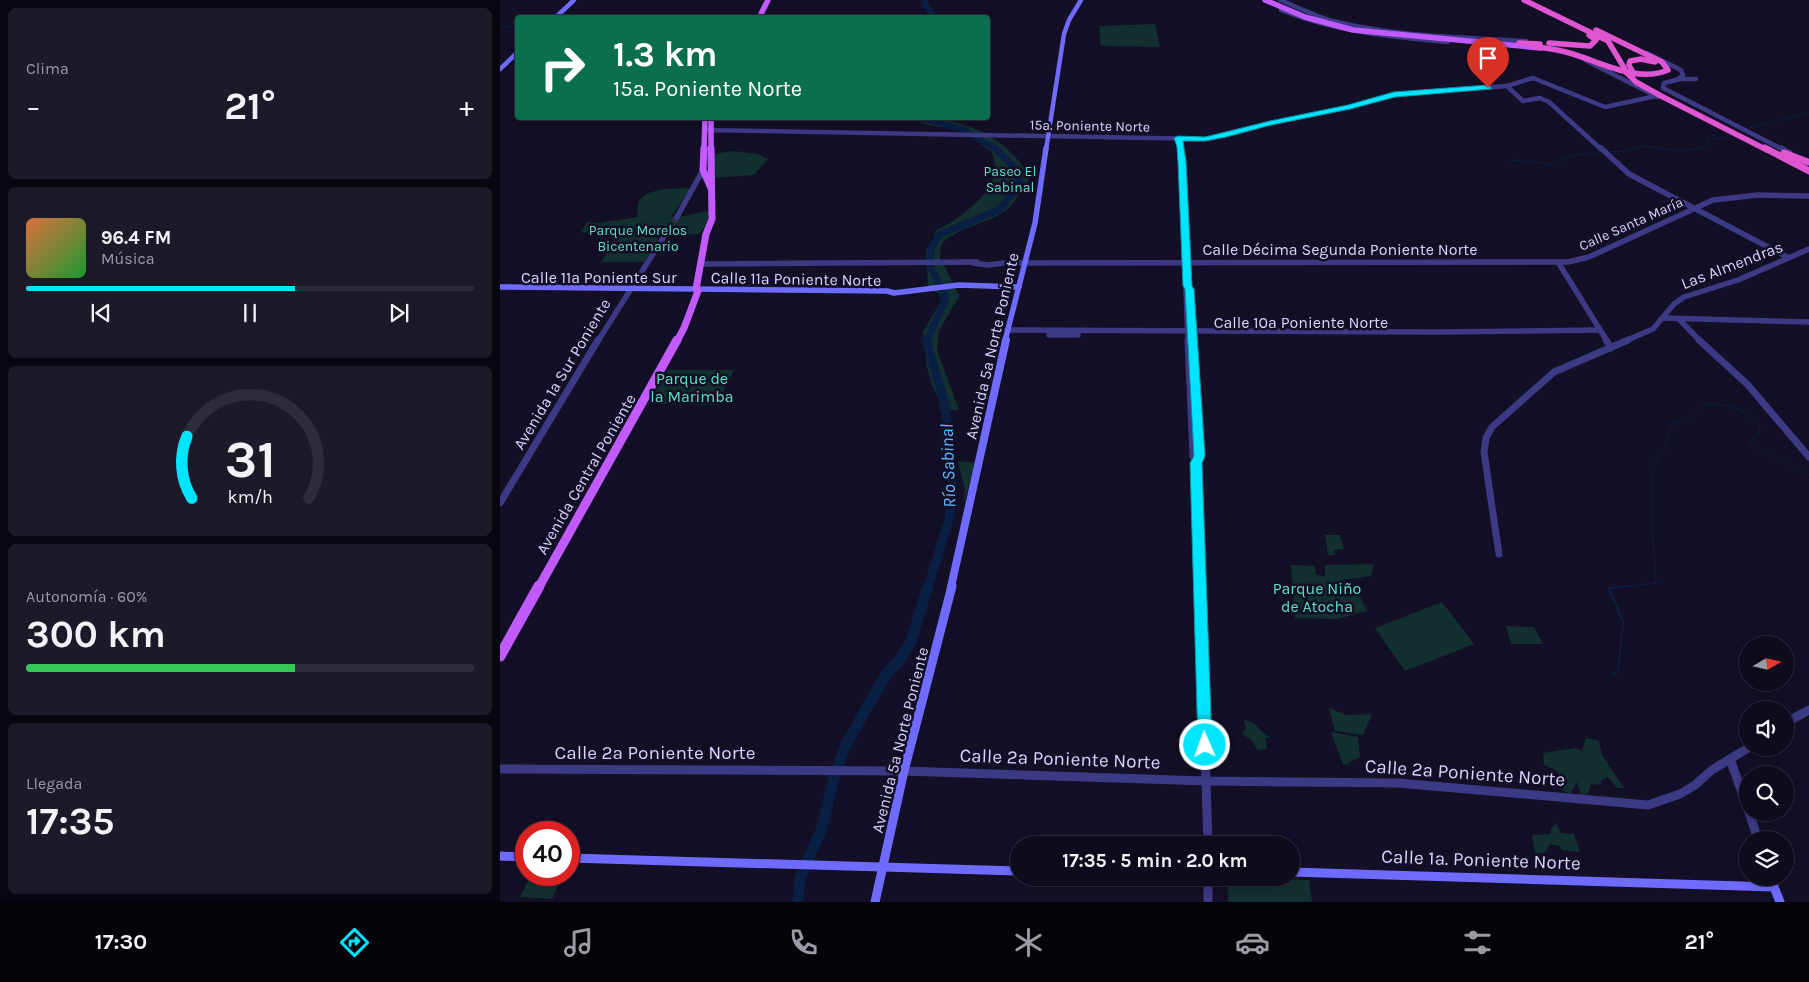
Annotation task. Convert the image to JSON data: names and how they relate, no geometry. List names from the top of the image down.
{
  "streets": {
    "main road": [
      "Calle 11a Poniente Sur",
      "Calle 11a Poniente Norte",
      "Avenida 5a Norte Poniente",
      "Avenida Central Poniente",
      "Calle 1a. Poniente Norte"
    ],
    "street": [
      "15a. Poniente Norte",
      "Calle Santa María",
      "Calle Décima Segunda Poniente Norte",
      "Las Almendras",
      "Calle 10a Poniente Norte",
      "Avenida 1a Sur Poniente",
      "Calle 2a Poniente Norte"
    ]
  },
  "crossings": [
    ["15a. Poniente Norte", "Avenida 5a Norte Poniente"],
    ["15a. Poniente Norte", "Avenida Central Poniente"],
    ["Calle Santa María", "Calle Décima Segunda Poniente Norte"],
    ["Calle Décima Segunda Poniente Norte", "Avenida 5a Norte Poniente"],
    ["Calle Décima Segunda Poniente Norte", "Avenida Central Poniente"],
    ["Calle 11a Poniente Sur", "Calle 11a Poniente Norte"],
    ["Calle 11a Poniente Sur", "Avenida 1a Sur Poniente"],
    ["Calle 11a Poniente Sur", "Avenida Central Poniente"],
    ["Calle 11a Poniente Norte", "Avenida 5a Norte Poniente"],
    ["Calle 11a Poniente Norte", "Avenida Central Poniente"],
    ["Calle 10a Poniente Norte", "Avenida 5a Norte Poniente"],
    ["Avenida 5a Norte Poniente", "Calle 2a Poniente Norte"]
  ],
  "water": ["Río Sabinal"],
  "parks": [
    "Paseo El Sabinal",
    "Parque Morelos Bicentenario",
    "Parque de la Marimba",
    "Parque Niño de Atocha"
  ],
  "north": "right",
  "page": {
    "tile": [
      "Clima",
      ["Autonomía · 60%", "300 km"],
      ["Llegada", "17:35"]
    ],
    "turn": ["1.3 km", "15a. Poniente Norte"],
    "heat": ["−", "21°", "+"],
    "song": ["96.4 FM", "Música"],
    "limit": "40",
    "trip": "17:35 · 5 min · 2.0 km",
    "tabs": ["17:30", "21°"],
    "gauge": ["31", "km/h"]
  }
}
